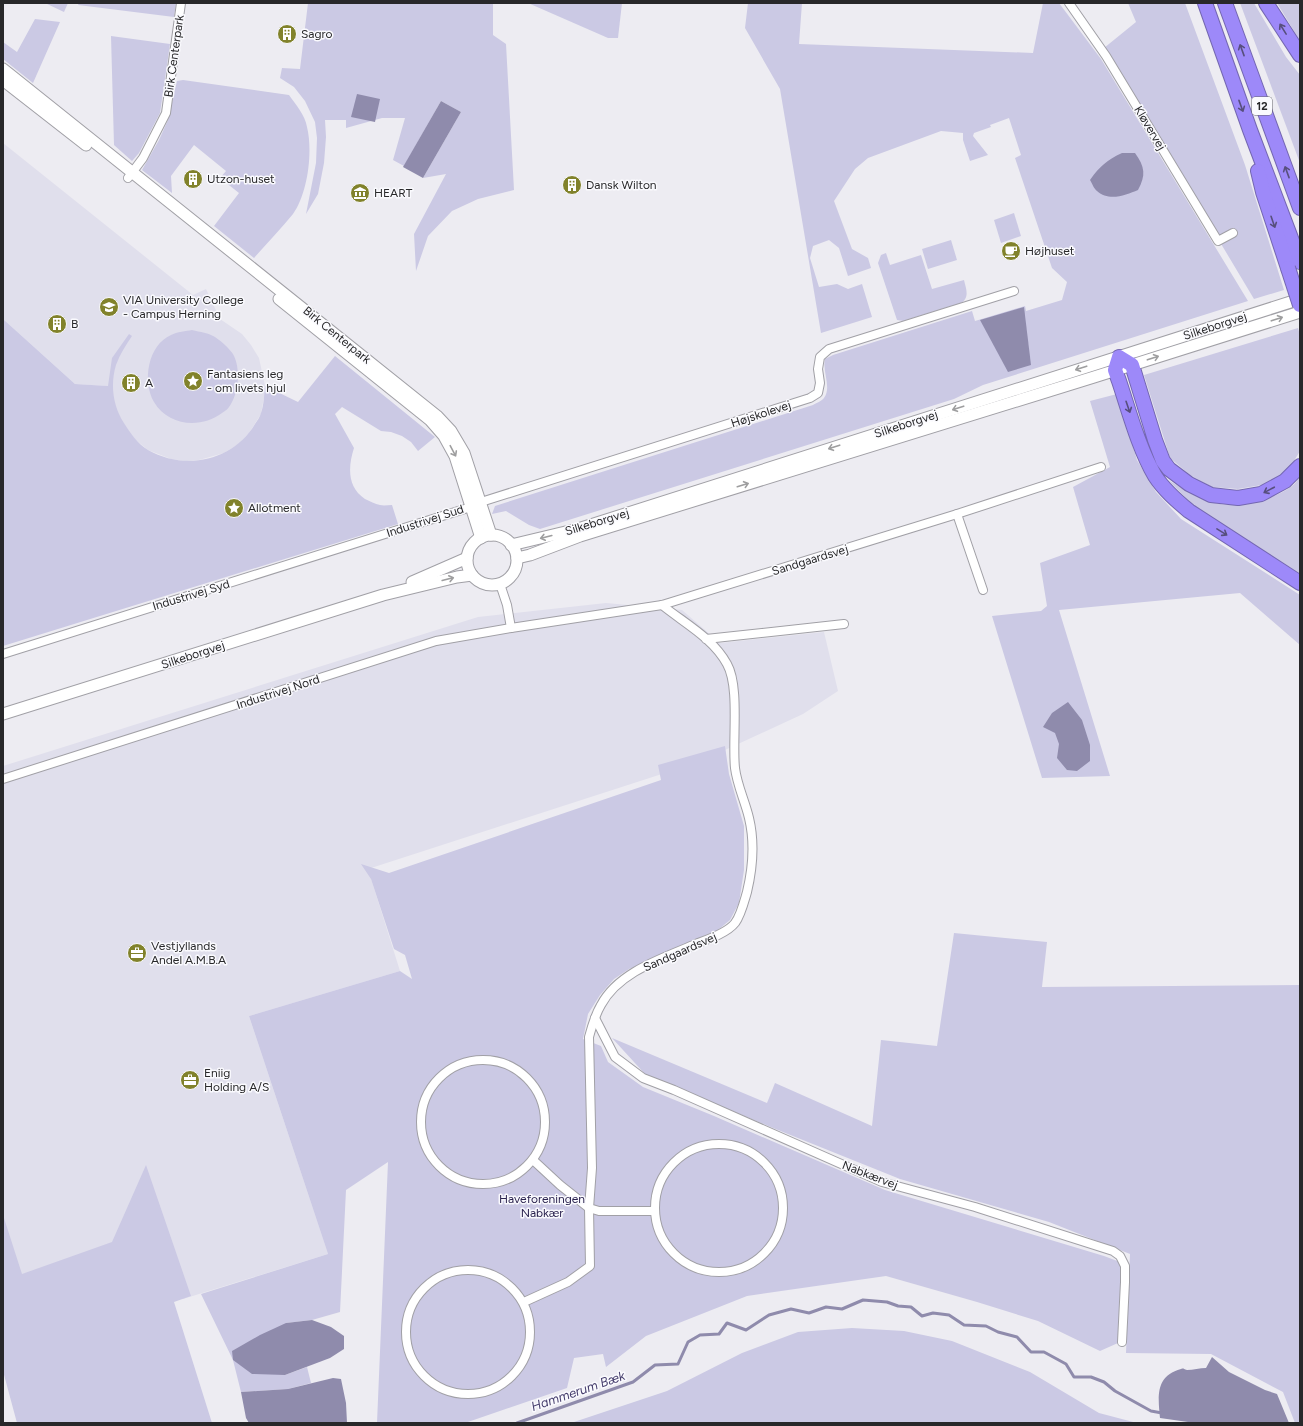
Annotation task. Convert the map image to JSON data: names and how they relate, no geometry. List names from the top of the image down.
{
  "streets": {
    "highway": ["12"],
    "main road": ["Birk Centerpark", "Silkeborgvej"],
    "street": [
      "Kløvervej",
      "Højskolevej",
      "Industrivej Sud",
      "Sandgaardsvej",
      "Industrivej Syd",
      "Industrivej Nord",
      "Nabkærvej"
    ]
  },
  "crossings": [
    ["Birk Centerpark", "Silkeborgvej"],
    ["Birk Centerpark", "Højskolevej"],
    ["Birk Centerpark", "Industrivej Sud"],
    ["Højskolevej", "Industrivej Sud"],
    ["Industrivej Sud", "Industrivej Syd"],
    ["Sandgaardsvej", "Industrivej Nord"],
    ["Sandgaardsvej", "Nabkærvej"]
  ],
  "water": ["Hammerum Bæk"],
  "parks": ["Haveforeningen Nabkær"],
  "places": {
    "building": [
      "Sagro",
      "Utzon-huset",
      "Dansk Wilton",
      "B",
      "A"
    ],
    "museum": ["HEART"],
    "cafe": ["Højhuset"],
    "school or university": ["VIA University College - Campus Herning"],
    "place": ["Fantasiens leg - om livets hjul", "Allotment"],
    "office": ["Vestjyllands Andel A.M.B.A", "Eniig Holding A/S"]
  }
}
